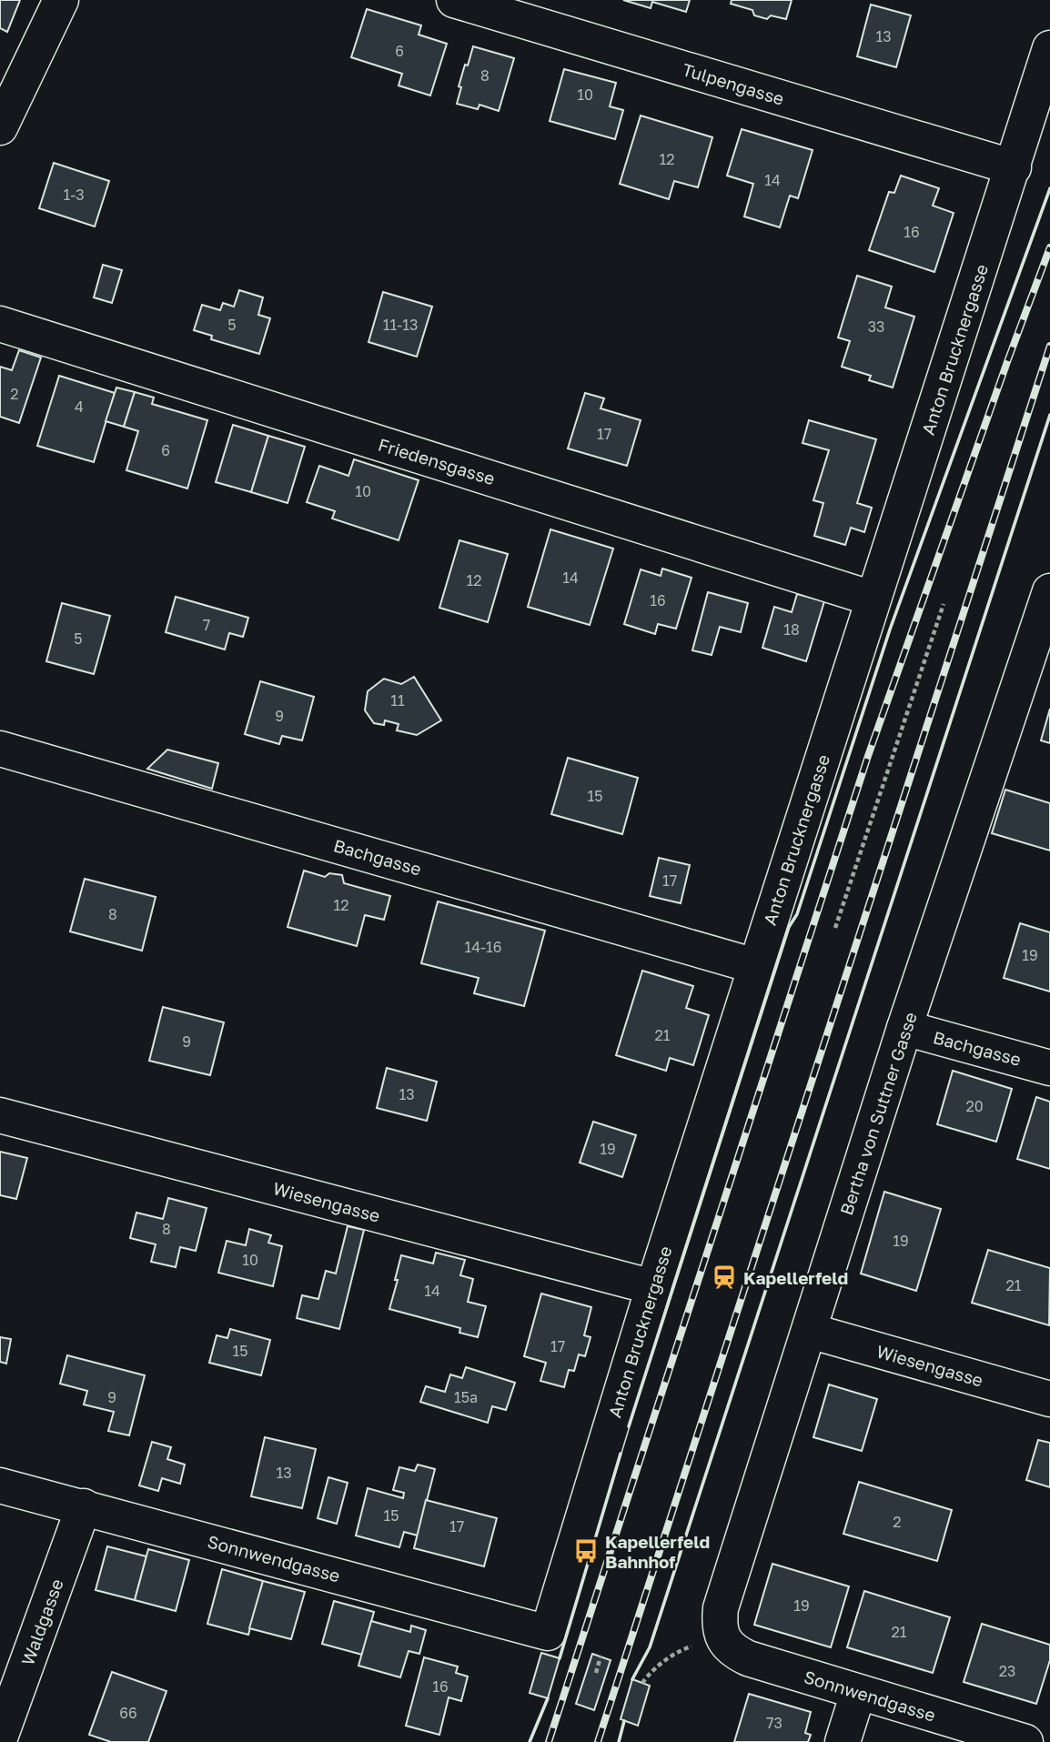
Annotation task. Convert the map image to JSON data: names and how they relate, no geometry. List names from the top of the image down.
{
  "streets": {
    "street": [
      "Tulpengasse",
      "Anton Brucknergasse",
      "Friedensgasse",
      "Bachgasse",
      "Bertha von Suttner Gasse",
      "Wiesengasse",
      "Sonnwendgasse",
      "Waldgasse"
    ]
  },
  "crossings": [
    ["Tulpengasse", "Anton Brucknergasse"],
    ["Anton Brucknergasse", "Friedensgasse"],
    ["Anton Brucknergasse", "Bachgasse"],
    ["Anton Brucknergasse", "Wiesengasse"],
    ["Anton Brucknergasse", "Sonnwendgasse"],
    ["Bachgasse", "Bertha von Suttner Gasse"],
    ["Bertha von Suttner Gasse", "Wiesengasse"],
    ["Bertha von Suttner Gasse", "Sonnwendgasse"],
    ["Sonnwendgasse", "Waldgasse"]
  ],
  "places": {
    "station": ["Kapellerfeld"],
    "bus stop": ["Kapellerfeld Bahnhof"]
  },
  "house_numbers": [
    "13",
    "6",
    "8",
    "10",
    "12",
    "14",
    "1-3",
    "16",
    "5",
    "11-13",
    "33",
    "2",
    "4",
    "17",
    "6",
    "10",
    "14",
    "12",
    "16",
    "7",
    "18",
    "5",
    "11",
    "9",
    "15",
    "17",
    "12",
    "8",
    "14-16",
    "19",
    "21",
    "9",
    "13",
    "20",
    "19",
    "8",
    "19",
    "10",
    "21",
    "14",
    "17",
    "15",
    "9",
    "15a",
    "13",
    "15",
    "2",
    "17",
    "19",
    "21",
    "23",
    "16",
    "66",
    "73"
  ]
}
